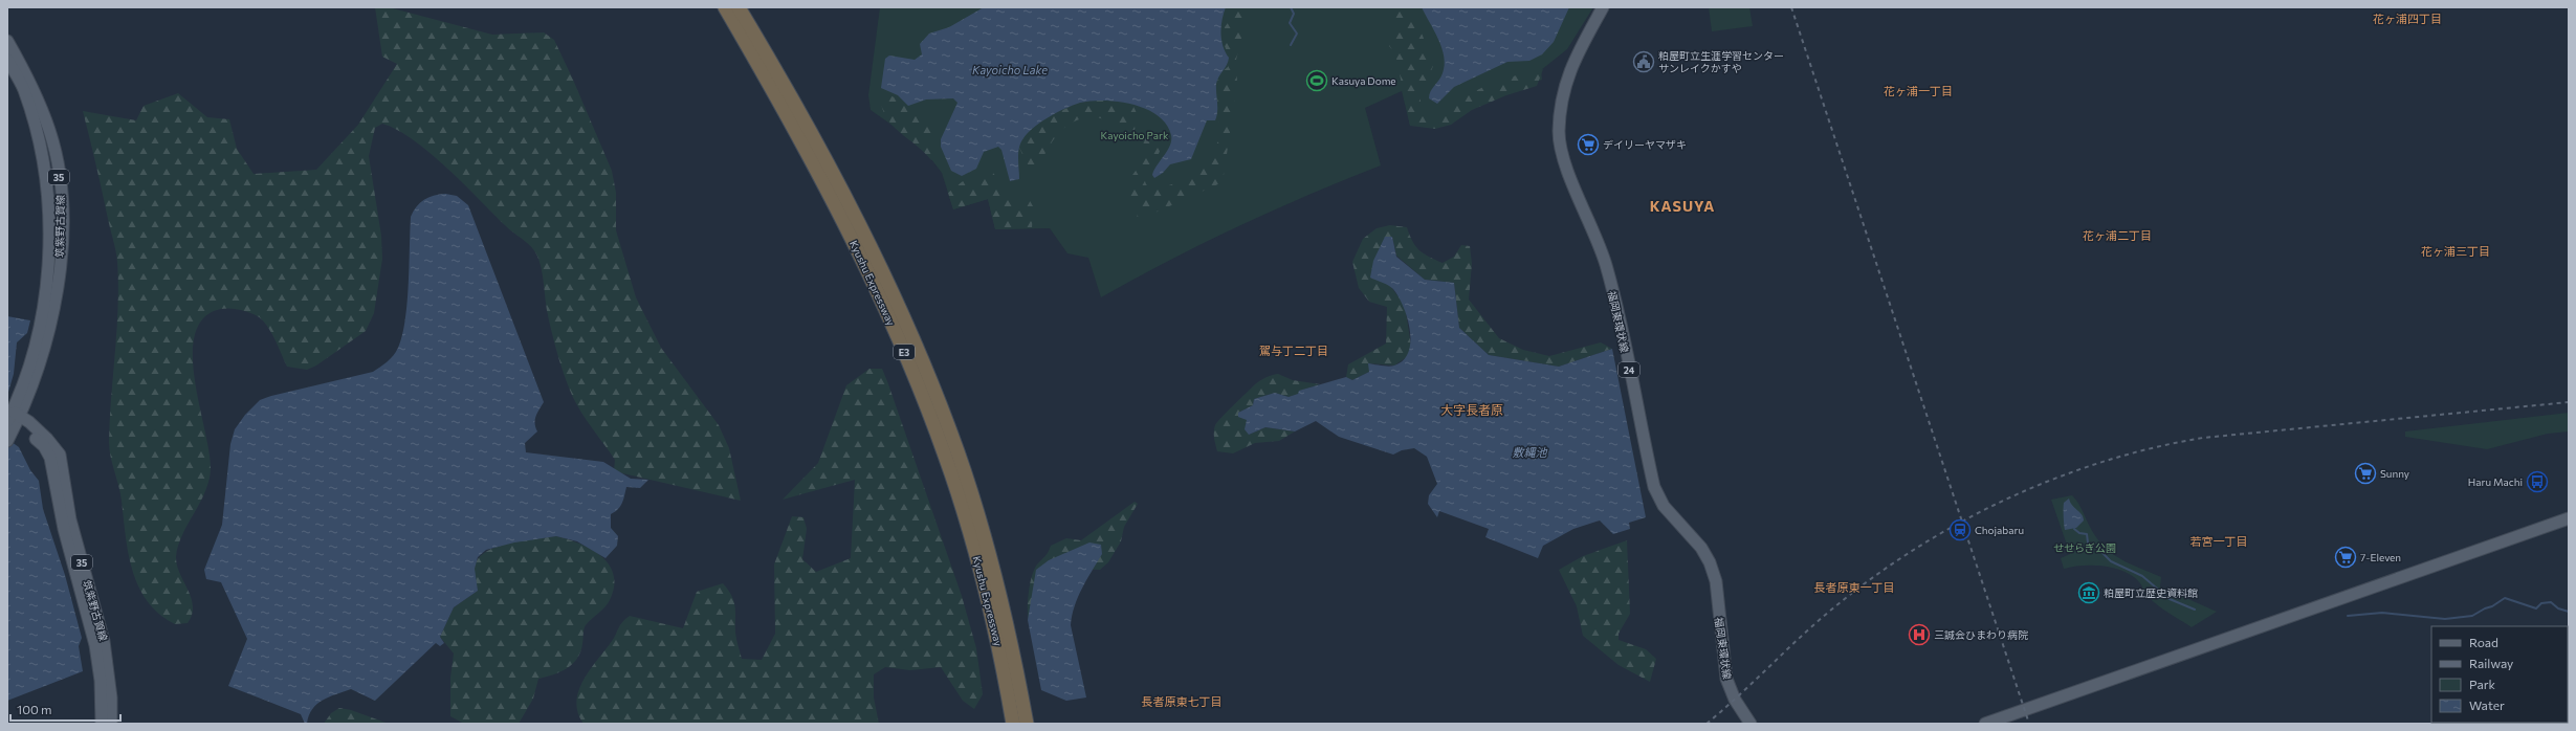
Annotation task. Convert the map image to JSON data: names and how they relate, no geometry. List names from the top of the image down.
{
  "streets": {
    "highway": ["Kyushu Expressway", "E3"],
    "main road": [
      "35",
      "筑紫野古賀線",
      "福岡東環状線",
      "24"
    ]
  },
  "districts": [
    "花ヶ浦四丁目",
    "花ヶ浦一丁目",
    "KASUYA",
    "花ヶ浦二丁目",
    "花ヶ浦三丁目",
    "駕与丁二丁目",
    "大字長者原",
    "若宮一丁目",
    "長者原東一丁目",
    "長者原東七丁目"
  ],
  "water": ["Kayoicho Lake", "敷縄池"],
  "parks": ["Kayoicho Park", "せせらぎ公園"],
  "places": {
    "public building": ["粕屋町立生涯学習センター サンレイクかすや"],
    "sports": ["Kasuya Dome"],
    "supermarket": ["デイリーヤマザキ", "Sunny", "7-Eleven"],
    "bus stop": ["Haru Machi"],
    "station": ["Chojabaru"],
    "museum": ["粕屋町立歴史資料館"],
    "hospital": ["三誠会ひまわり病院"]
  },
  "legend": [
    "Road",
    "Railway",
    "Park",
    "Water"
  ],
  "scale_bar": "100 m"
}
